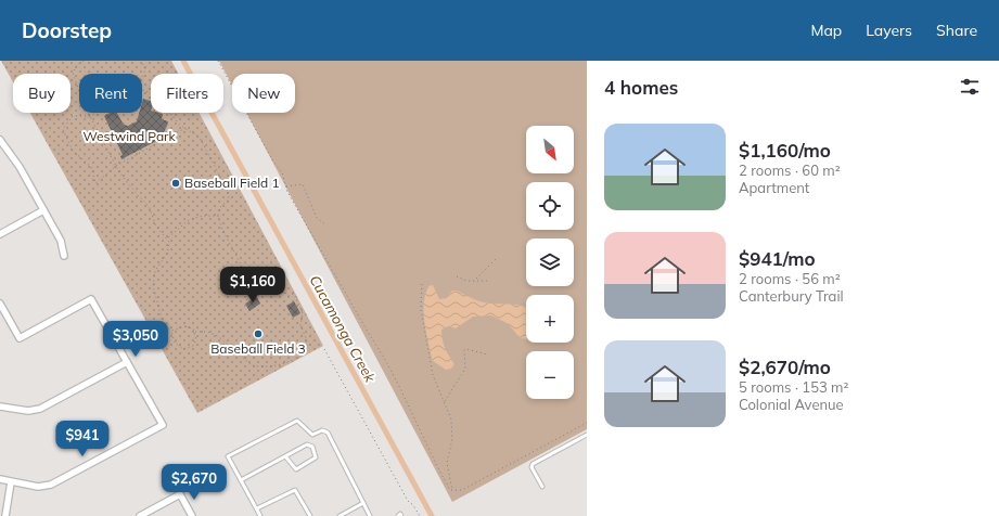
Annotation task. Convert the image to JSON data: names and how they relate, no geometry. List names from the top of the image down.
{
  "water": ["Cucamonga Creek"],
  "parks": ["Westwind Park"],
  "places": ["Baseball Field 1", "Baseball Field 3"],
  "north": "bottom right",
  "page": {
    "header": "Doorstep",
    "nav": ["Map", "Layers", "Share"],
    "heading": "4 homes",
    "chip": [
      "Buy",
      "Rent",
      "Filters",
      "New"
    ],
    "list": [
      {
        "name": "$1,160/mo",
        "note": "2 rooms · 60 m² · Apartment"
      },
      {
        "name": "$941/mo",
        "note": "2 rooms · 56 m² · Canterbury Trail"
      },
      {
        "name": "$2,670/mo",
        "note": "5 rooms · 153 m² · Colonial Avenue"
      }
    ],
    "map_buttons": ["+", "−"],
    "price": [
      "$1,160",
      "$3,050",
      "$941",
      "$2,670"
    ]
  }
}
